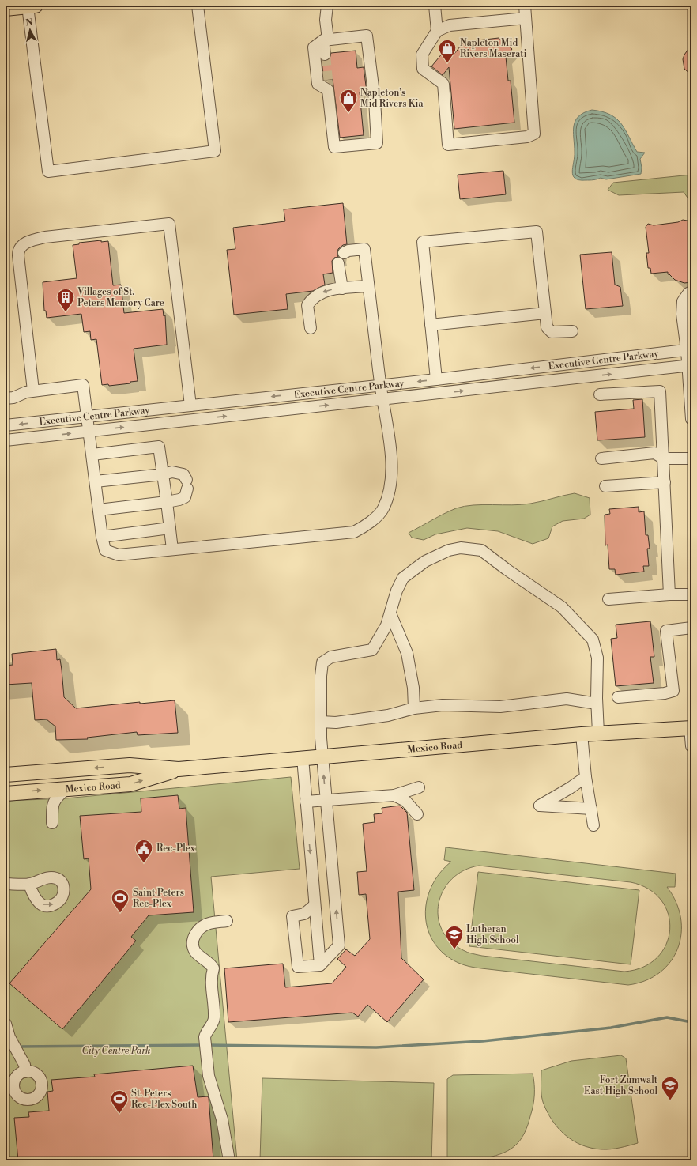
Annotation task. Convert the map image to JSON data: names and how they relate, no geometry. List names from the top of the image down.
{
  "streets": {
    "main road": ["Mexico Road"],
    "street": ["Executive Centre Parkway"]
  },
  "parks": ["City Centre Park"],
  "places": {
    "shop": ["Napleton Mid Rivers Maserati", "Napleton's Mid Rivers Kia"],
    "building": ["Villages of St. Peters Memory Care"],
    "public building": ["Rec-Plex"],
    "sports": ["Saint Peters Rec-Plex", "St. Peters Rec-Plex South"],
    "school or university": ["Lutheran High School", "Fort Zumwalt East High School"]
  },
  "north": "top"
}
